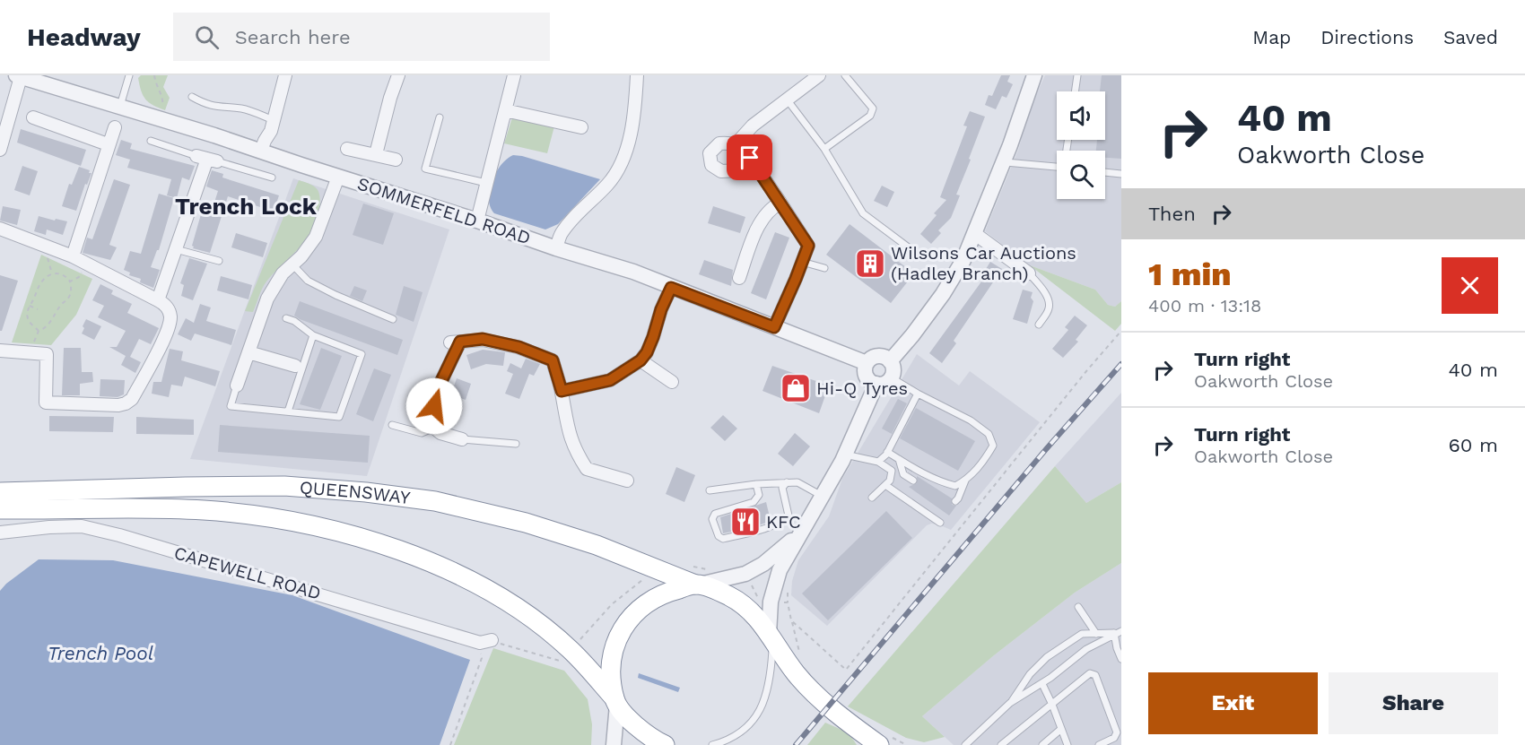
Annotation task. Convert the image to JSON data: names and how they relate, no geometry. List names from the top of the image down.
{
  "streets": {
    "highway": ["QUEENSWAY"],
    "street": ["SOMMERFELD ROAD", "CAPEWELL ROAD"]
  },
  "districts": ["Trench Lock"],
  "water": ["Trench Pool"],
  "places": {
    "building": ["Wilsons Car Auctions (Hadley Branch)"],
    "shop": ["Hi-Q Tyres"],
    "restaurant": ["KFC"]
  },
  "page": {
    "header": "Headway",
    "search": "Search here",
    "nav": ["Map", "Directions", "Saved"],
    "turn": ["40 m", "Oakworth Close"],
    "then": "Then",
    "heading": ["1 min", "400 m · 13:18"],
    "list": [
      {
        "name": "Turn right",
        "note": "Oakworth Close",
        "value": "40 m"
      },
      {
        "name": "Turn right",
        "note": "Oakworth Close",
        "value": "60 m"
      }
    ],
    "buttons": ["Exit", "Share"]
  }
}
